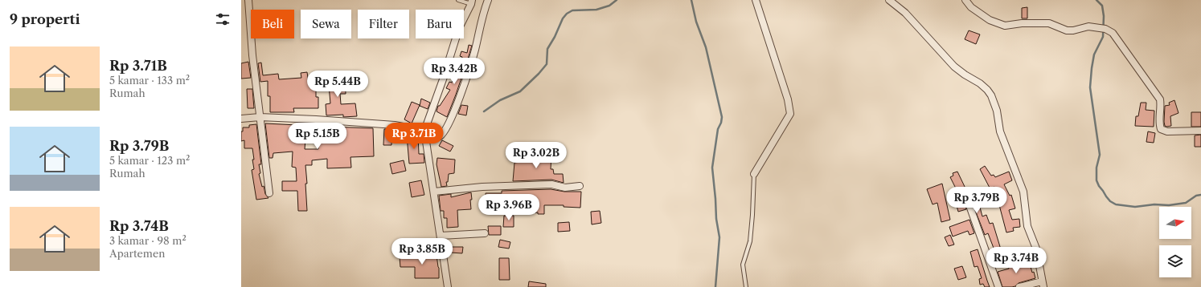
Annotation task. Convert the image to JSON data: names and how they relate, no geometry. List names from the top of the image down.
{
  "north": "right",
  "page": {
    "heading": "9 properti",
    "chip": [
      "Beli",
      "Sewa",
      "Filter",
      "Baru"
    ],
    "list": [
      {
        "name": "Rp 3.71B",
        "note": "5 kamar · 133 m² · Rumah"
      },
      {
        "name": "Rp 3.79B",
        "note": "5 kamar · 123 m² · Rumah"
      },
      {
        "name": "Rp 3.74B",
        "note": "3 kamar · 98 m² · Apartemen"
      }
    ],
    "price": [
      "Rp 3.42B",
      "Rp 5.44B",
      "Rp 5.15B",
      "Rp 3.71B",
      "Rp 3.02B",
      "Rp 3.79B",
      "Rp 3.96B",
      "Rp 3.85B",
      "Rp 3.74B"
    ]
  }
}
